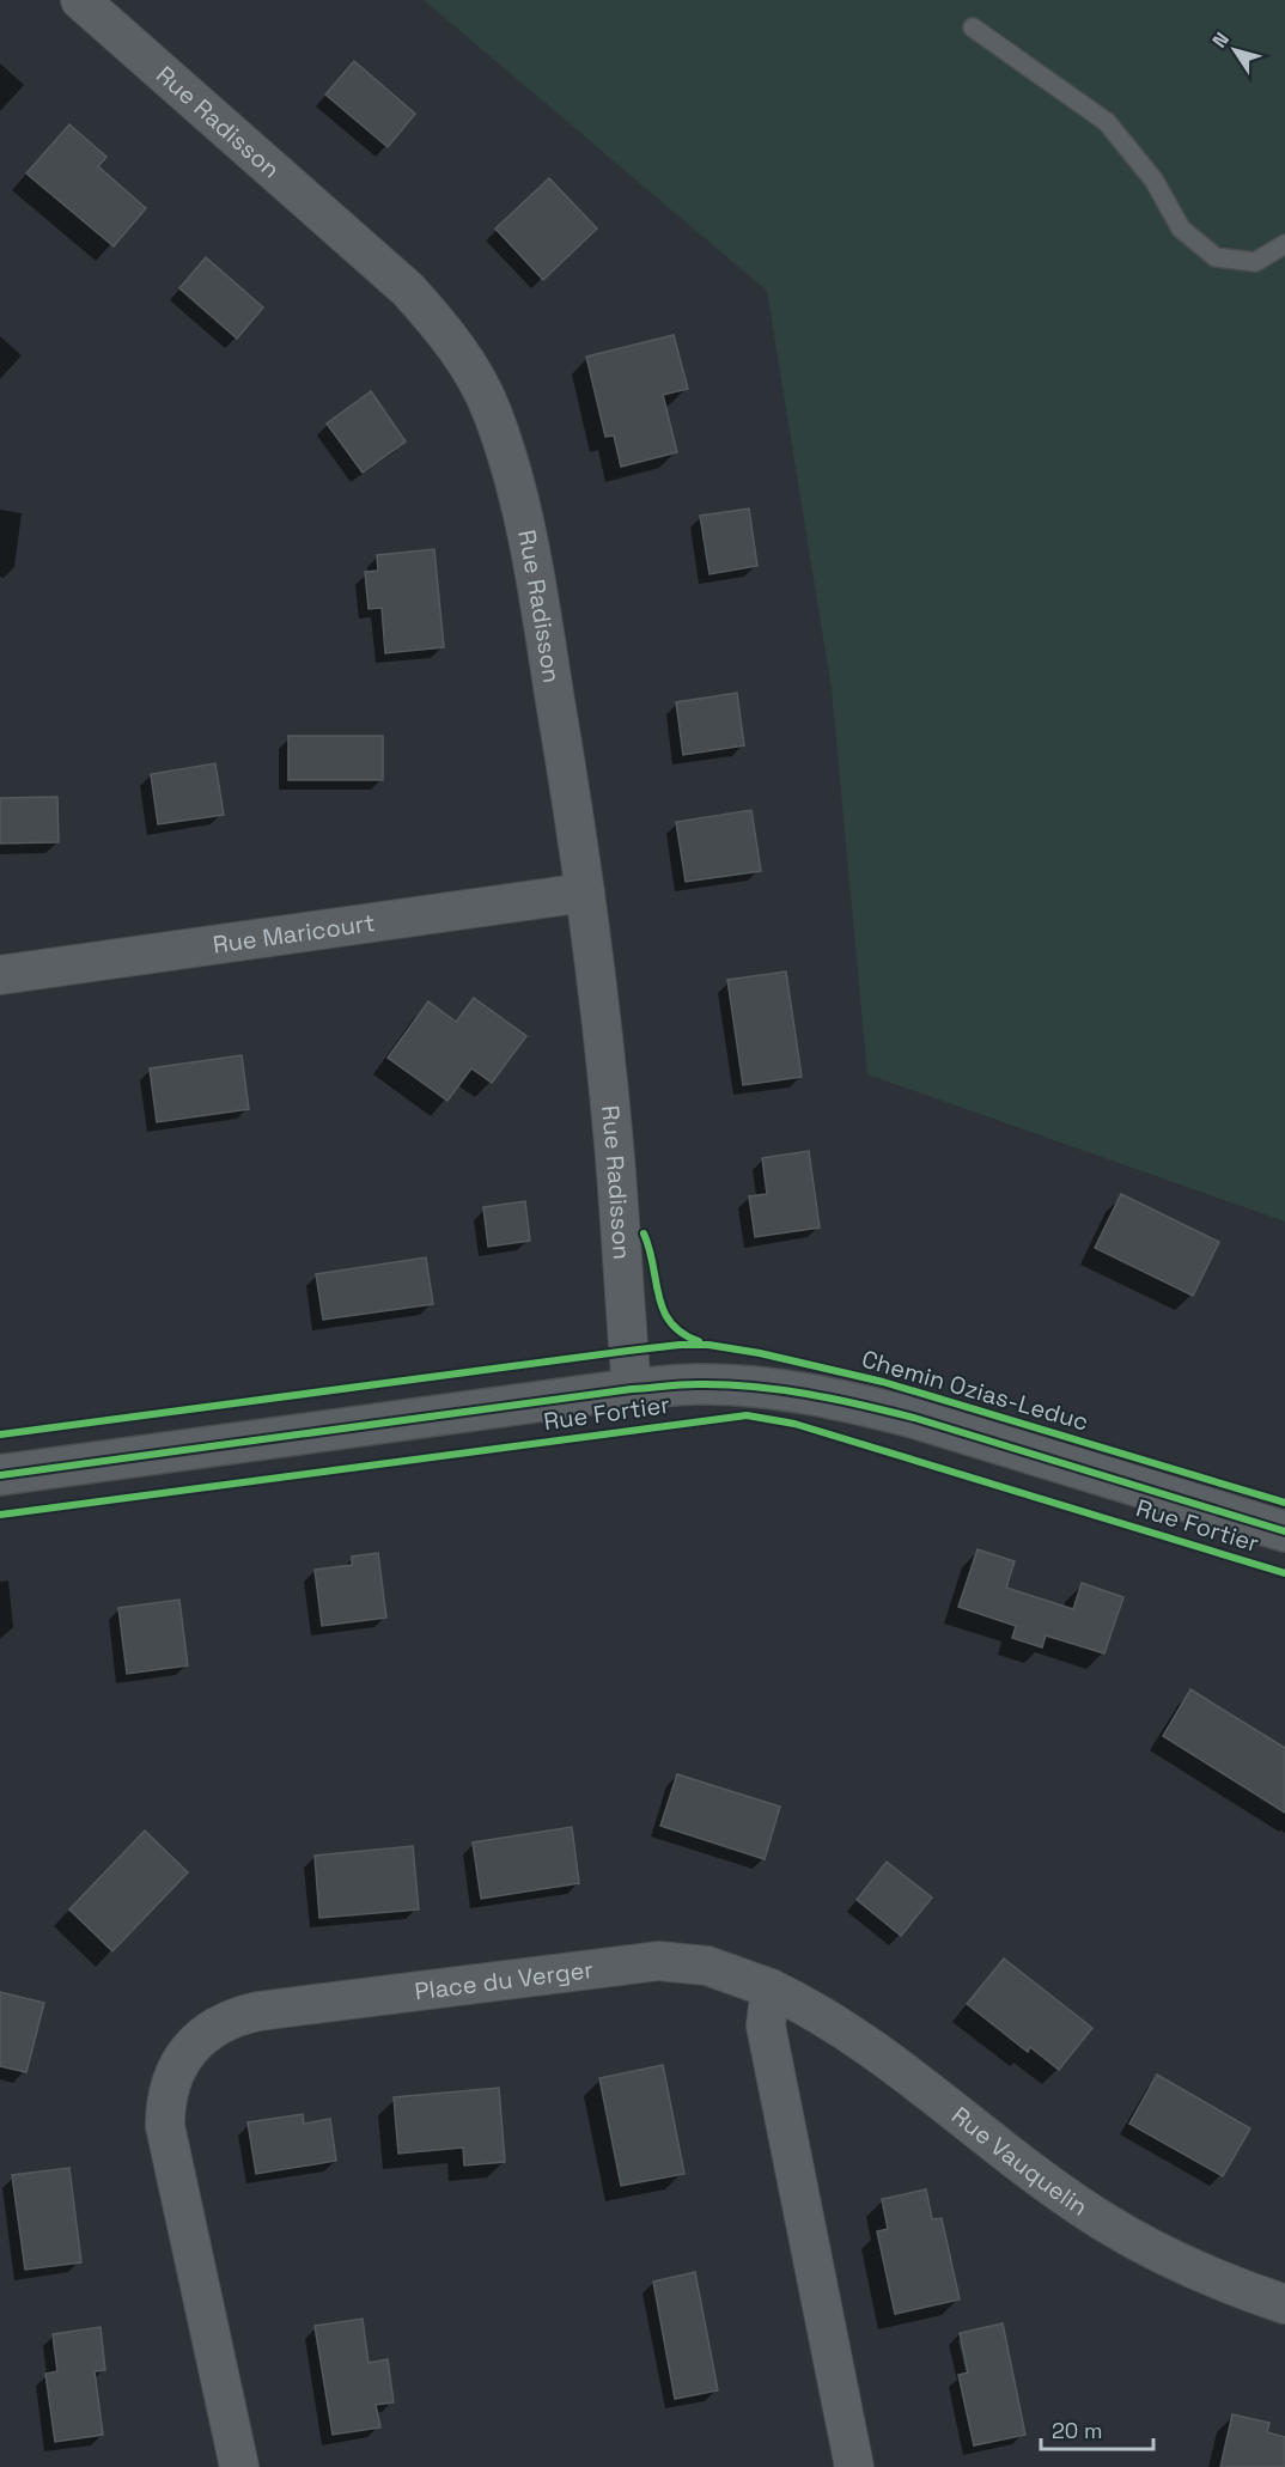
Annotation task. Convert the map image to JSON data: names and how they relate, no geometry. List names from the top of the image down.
{
  "streets": {
    "street": [
      "Rue Radisson",
      "Rue Maricourt",
      "Rue Fortier",
      "Place du Verger",
      "Rue Vauquelin"
    ],
    "cycle path": ["Chemin Ozias-Leduc"]
  },
  "crossings": [
    ["Rue Radisson", "Rue Maricourt"],
    ["Rue Radisson", "Rue Fortier"],
    ["Place du Verger", "Rue Vauquelin"]
  ],
  "scale_bar": "20 m",
  "north": "top left"
}
